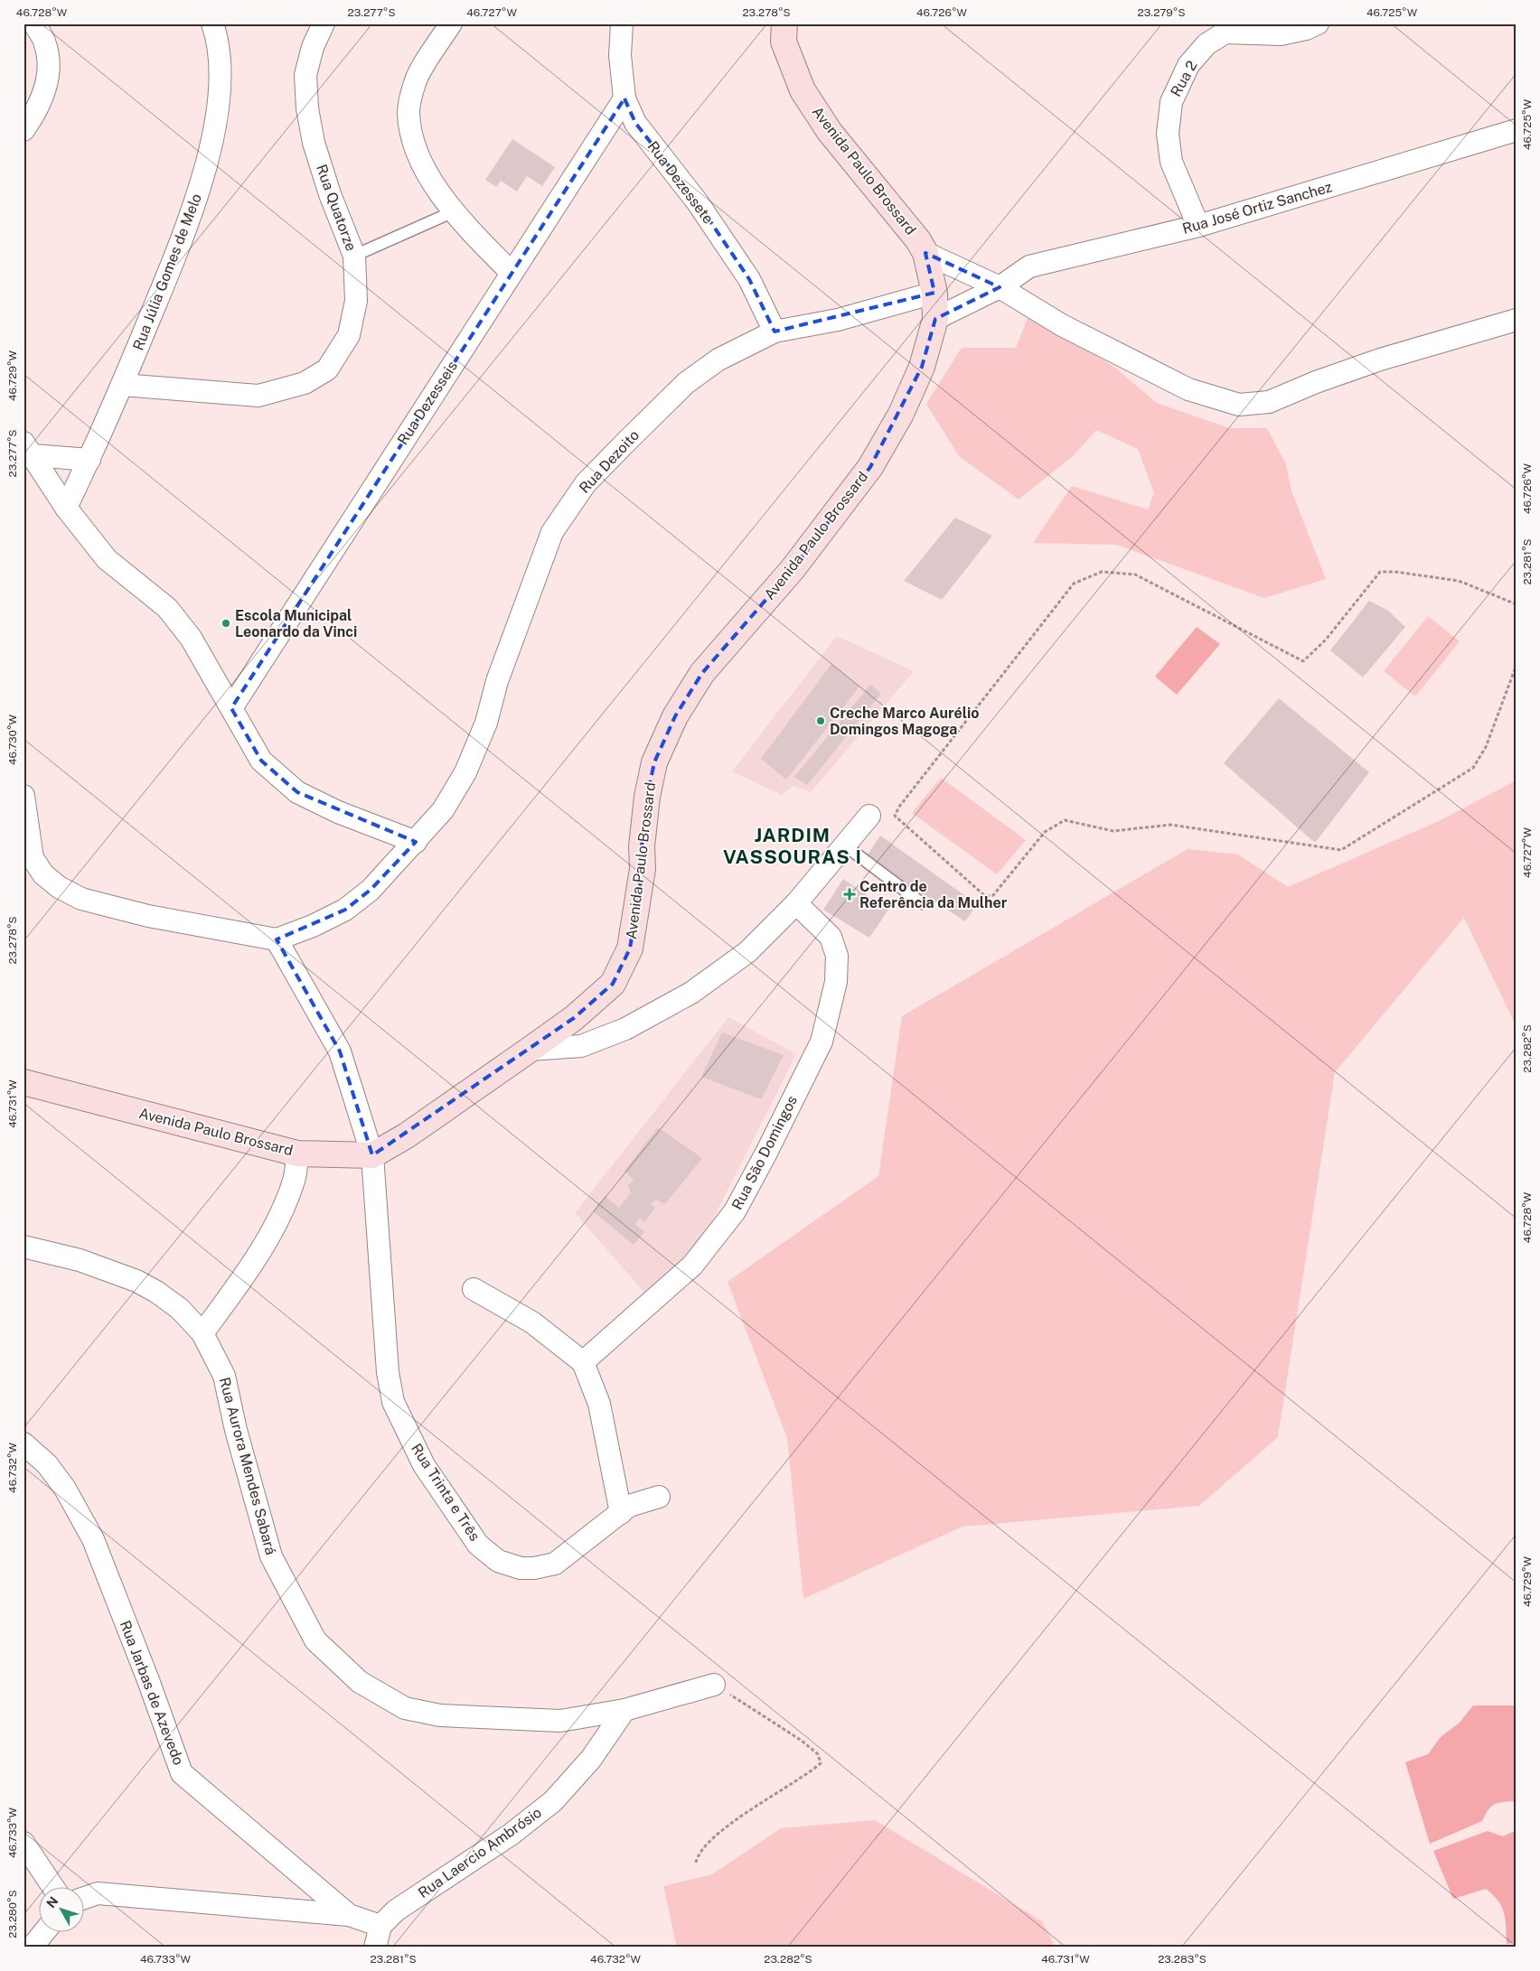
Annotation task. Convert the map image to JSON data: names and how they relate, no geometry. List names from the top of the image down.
{
  "streets": {
    "main road": ["Avenida Paulo Brossard"],
    "street": [
      "Rua 2",
      "Rua Dezessete",
      "Rua Quatorze",
      "Rua José Ortiz Sanchez",
      "Rua Júlia Gomes de Melo",
      "Rua Dezesseis",
      "Rua Dezoito",
      "Rua São Domingos",
      "Rua Aurora Mendes Sabará",
      "Rua Trinta e Três",
      "Rua Jarbas de Azevedo",
      "Rua Laercio Ambrósio"
    ]
  },
  "crossings": [
    ["Rua 2", "Rua José Ortiz Sanchez"],
    ["Avenida Paulo Brossard", "Rua José Ortiz Sanchez"],
    ["Avenida Paulo Brossard", "Rua Dezoito"],
    ["Avenida Paulo Brossard", "Rua Trinta e Três"],
    ["Rua Dezessete", "Rua Dezesseis"],
    ["Rua Dezessete", "Rua Dezoito"],
    ["Rua Quatorze", "Rua Júlia Gomes de Melo"],
    ["Rua Dezoito", "Rua Trinta e Três"],
    ["Rua Aurora Mendes Sabará", "Rua Laercio Ambrósio"],
    ["Rua Jarbas de Azevedo", "Rua Laercio Ambrósio"]
  ],
  "districts": ["JARDIM VASSOURAS I"],
  "places": {
    "other": ["Escola Municipal Leonardo da Vinci", "Creche Marco Aurélio Domingos Magoga"],
    "health": ["Centro de Referência da Mulher"]
  },
  "north": "top left",
  "coordinates": [
    "46.728°W",
    "23.277°S",
    "46.727°W",
    "23.278°S",
    "46.726°W",
    "23.279°S",
    "46.725°W",
    "46.729°W",
    "23.281°S",
    "46.730°W",
    "23.282°S",
    "46.731°W",
    "46.732°W",
    "46.733°W",
    "23.280°S",
    "23.283°S"
  ]
}
